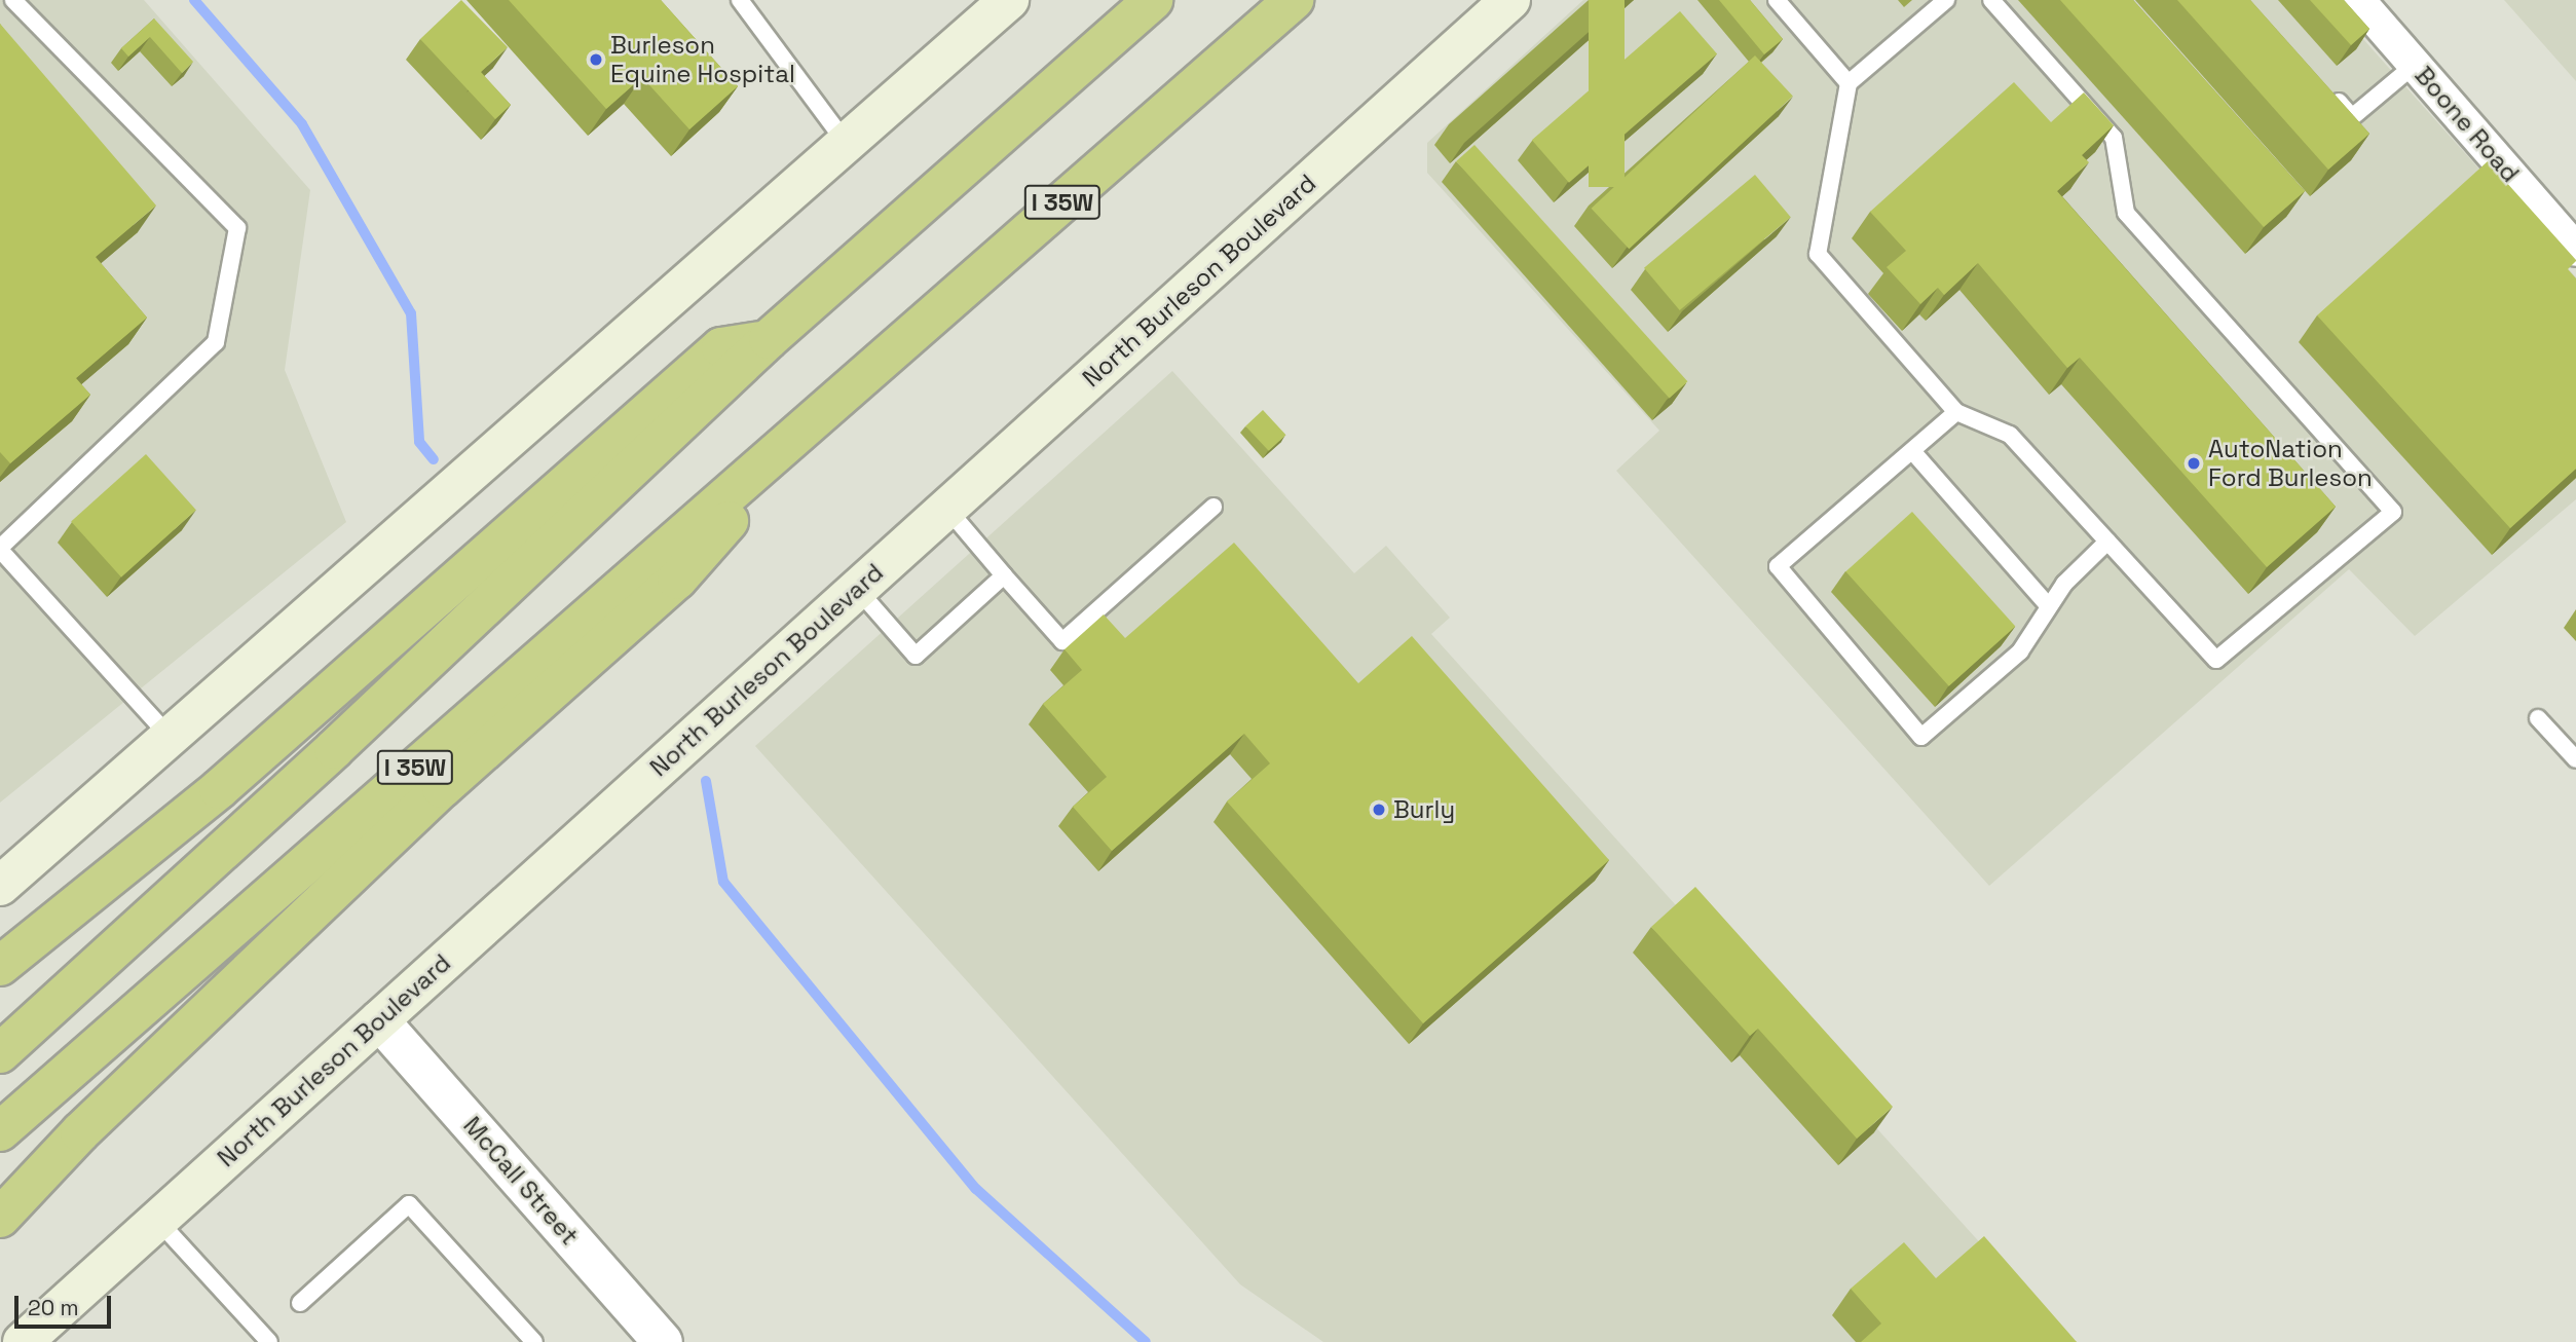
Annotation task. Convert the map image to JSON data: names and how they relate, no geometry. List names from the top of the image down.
{
  "streets": {
    "highway": ["I 35W"],
    "main road": ["North Burleson Boulevard"],
    "street": ["Boone Road", "McCall Street"]
  },
  "crossings": [
    ["North Burleson Boulevard", "McCall Street"]
  ],
  "places": ["Burleson Equine Hospital", "AutoNation Ford Burleson", "Burly"],
  "scale_bar": "20 m"
}
